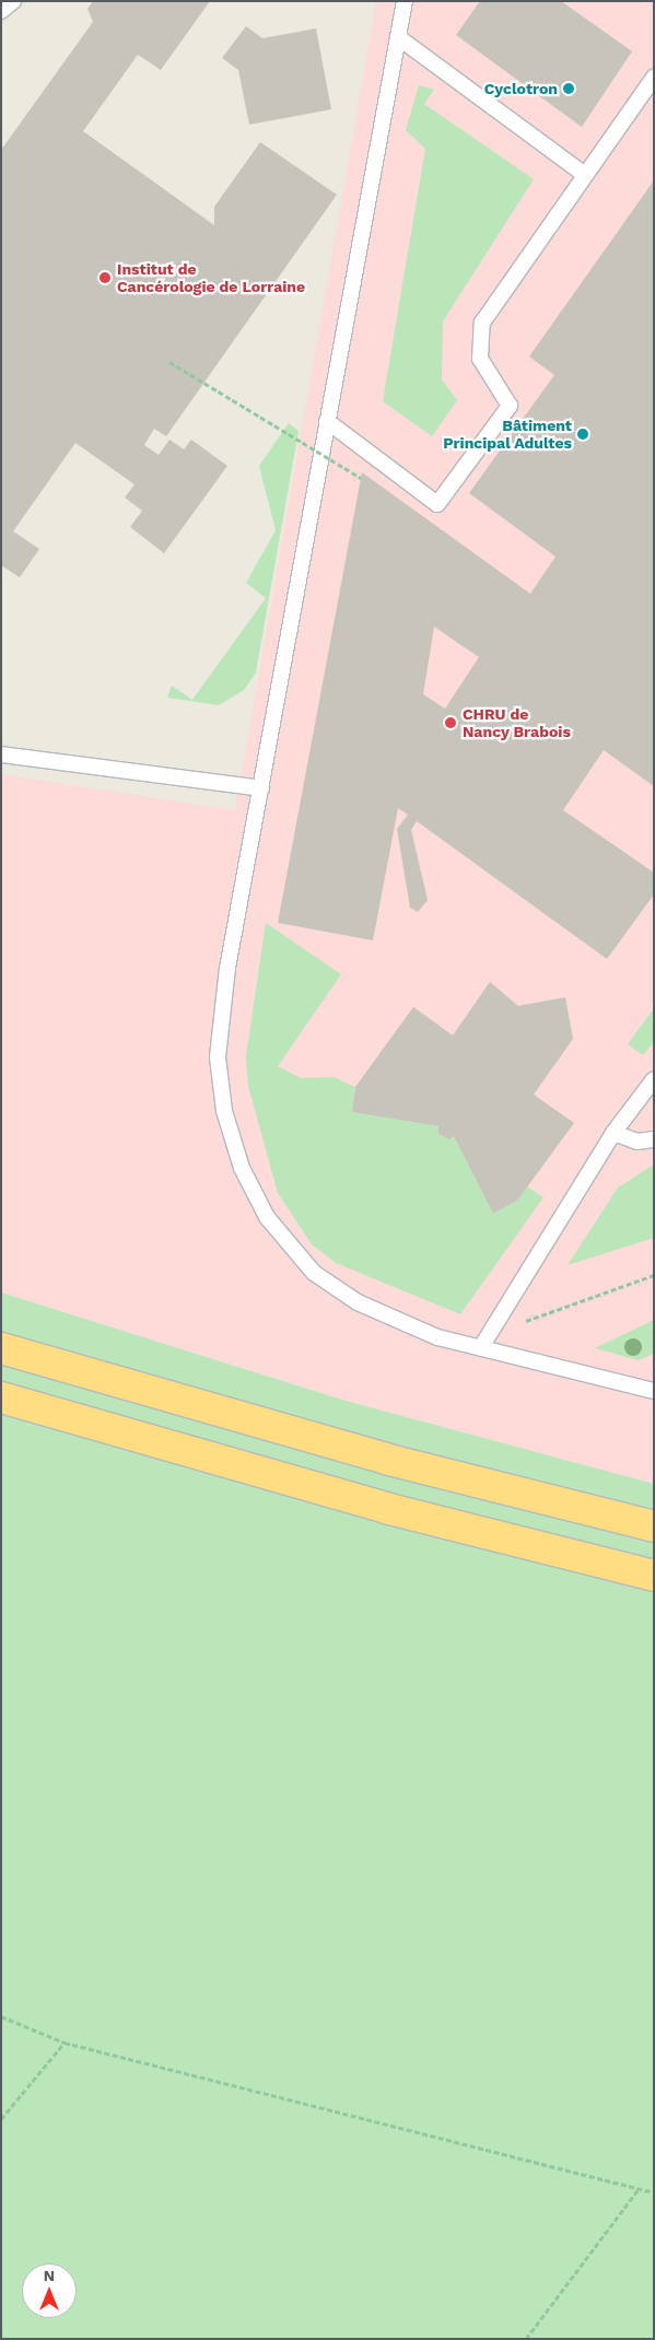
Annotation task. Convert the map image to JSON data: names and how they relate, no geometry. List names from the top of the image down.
{
  "places": [
    "Cyclotron",
    "Institut de Cancérologie de Lorraine",
    "Bâtiment Principal Adultes",
    "CHRU de Nancy Brabois"
  ],
  "north": "top"
}
